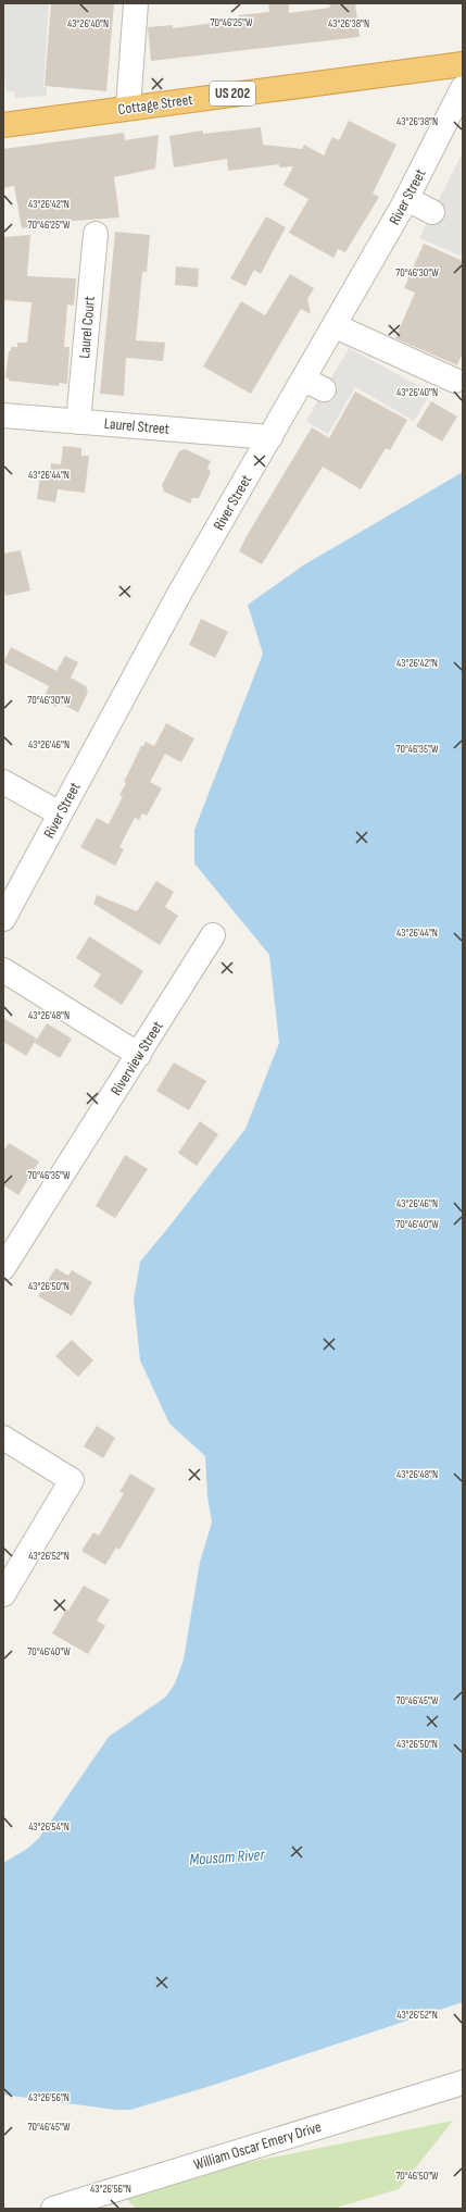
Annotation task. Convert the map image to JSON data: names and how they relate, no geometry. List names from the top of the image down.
{
  "streets": {
    "highway": ["US 202", "Cottage Street"],
    "street": [
      "River Street",
      "Laurel Court",
      "Laurel Street",
      "Riverview Street",
      "William Oscar Emery Drive"
    ]
  },
  "crossings": [
    ["River Street", "Laurel Street"],
    ["Laurel Court", "Laurel Street"]
  ],
  "water": ["Mousam River"],
  "coordinates": [
    "70°46'25\"W",
    "43°26'40\"N",
    "43°26'38\"N",
    "43°26'42\"N",
    "70°46'30\"W",
    "43°26'44\"N",
    "43°26'46\"N",
    "70°46'35\"W",
    "43°26'48\"N",
    "70°46'40\"W",
    "43°26'50\"N",
    "43°26'52\"N",
    "70°46'45\"W",
    "43°26'54\"N",
    "43°26'56\"N",
    "70°46'50\"W"
  ]
}
